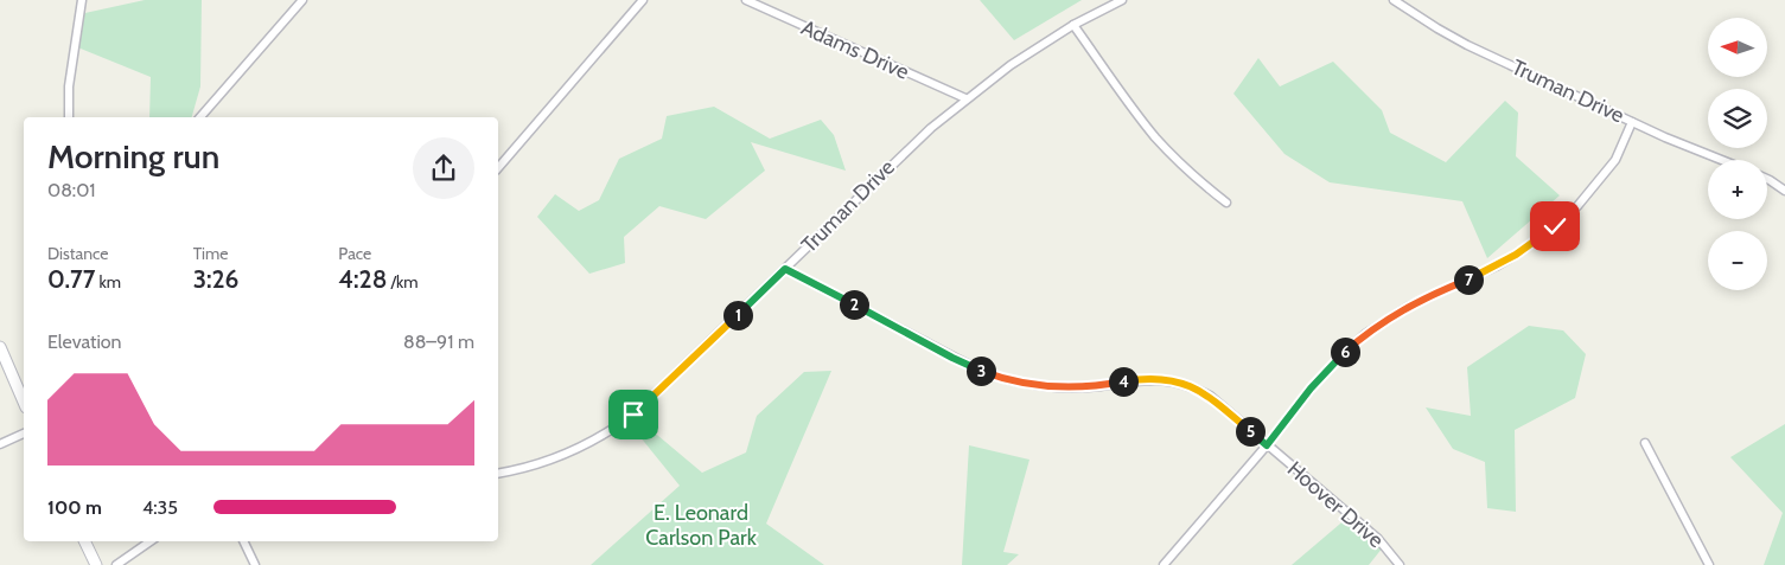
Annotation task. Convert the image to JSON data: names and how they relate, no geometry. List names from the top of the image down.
{
  "streets": {
    "street": ["Adams Drive", "Truman Drive", "Hoover Drive"]
  },
  "crossings": [
    ["Adams Drive", "Truman Drive"],
    ["Truman Drive", "Hoover Drive"]
  ],
  "parks": ["E. Leonard Carlson Park"],
  "north": "left",
  "page": {
    "map_buttons": ["+", "−"],
    "heading": ["Morning run", "08:01"],
    "stats": [
      ["Distance", "0.77 km"],
      ["Time", "3:26"],
      ["Pace", "4:28 /km"]
    ],
    "pins": [
      "7",
      "2",
      "1",
      "6",
      "3",
      "4",
      "5"
    ],
    "chart": ["Elevation", "88–91 m"],
    "list": [
      {
        "name": "100 m",
        "note": "4:35"
      }
    ]
  }
}
